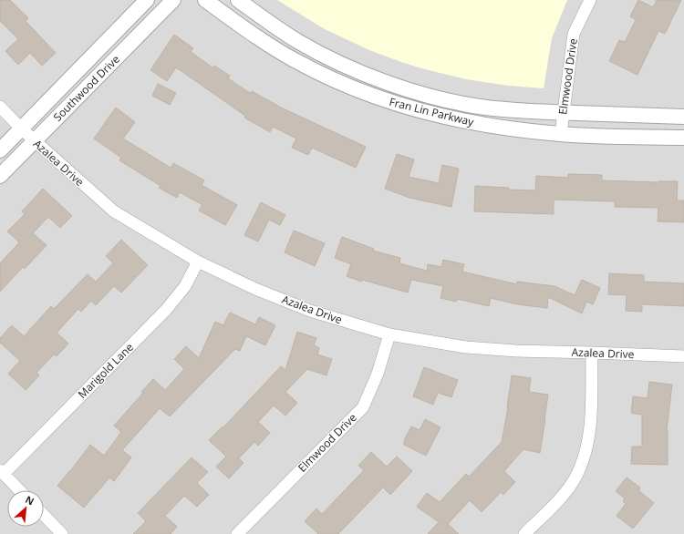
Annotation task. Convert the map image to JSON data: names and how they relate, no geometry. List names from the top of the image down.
{
  "streets": {
    "street": [
      "Elmwood Drive",
      "Southwood Drive",
      "Fran Lin Parkway",
      "Azalea Drive",
      "Marigold Lane"
    ]
  },
  "crossings": [
    ["Elmwood Drive", "Fran Lin Parkway"],
    ["Elmwood Drive", "Azalea Drive"],
    ["Southwood Drive", "Azalea Drive"],
    ["Azalea Drive", "Marigold Lane"]
  ],
  "north": "top right"
}
